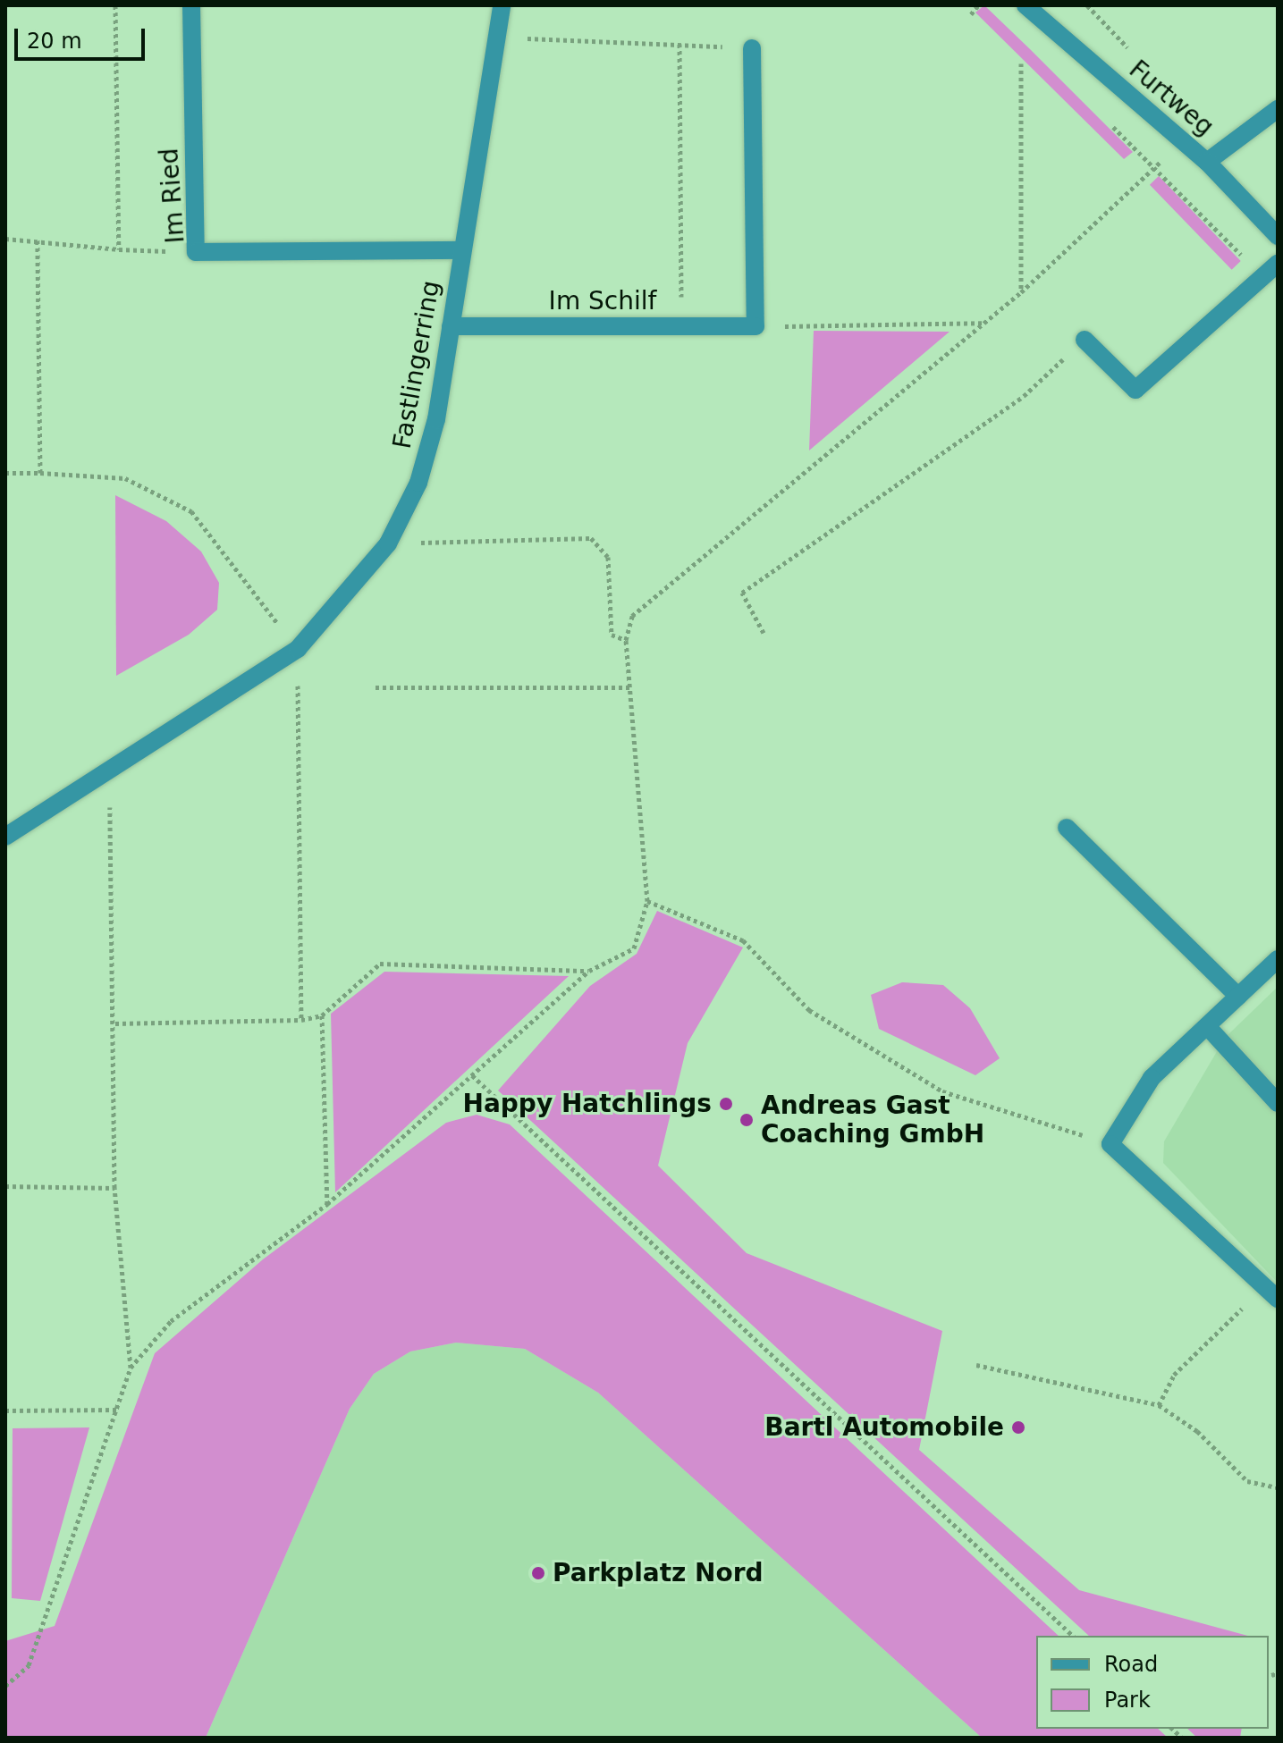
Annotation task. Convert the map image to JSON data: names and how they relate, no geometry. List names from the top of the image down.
{
  "streets": {
    "street": [
      "Furtweg",
      "Im Ried",
      "Im Schilf",
      "Fastlingerring"
    ]
  },
  "crossings": [
    ["Im Ried", "Fastlingerring"],
    ["Im Schilf", "Fastlingerring"]
  ],
  "places": [
    "Happy Hatchlings",
    "Andreas Gast Coaching GmbH",
    "Bartl Automobile",
    "Parkplatz Nord"
  ],
  "legend": ["Road", "Park"],
  "scale_bar": "20 m"
}
